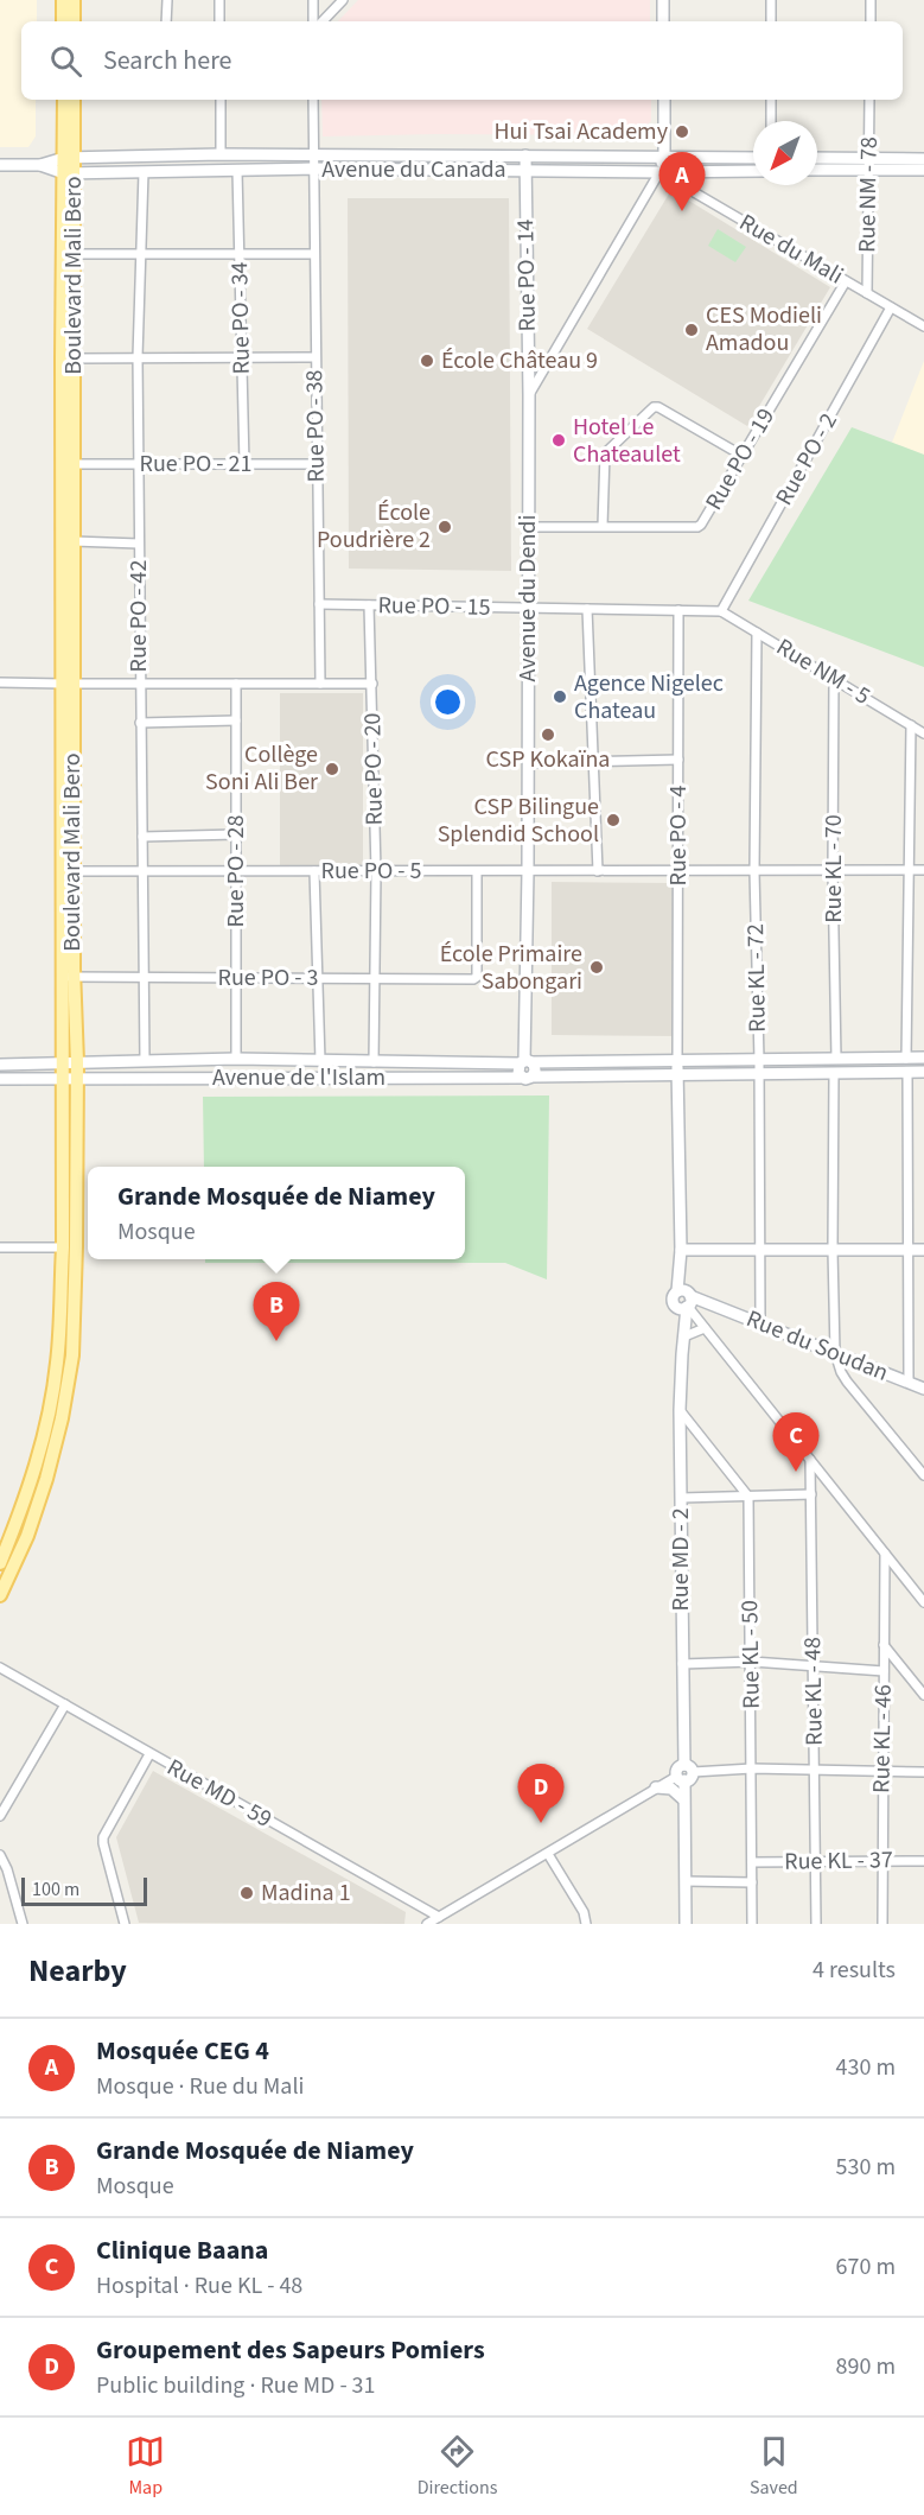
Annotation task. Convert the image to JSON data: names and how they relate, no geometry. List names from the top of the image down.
{
  "streets": {
    "main road": ["Boulevard Mali Bero"],
    "street": [
      "Avenue du Canada",
      "Rue NM - 78",
      "Rue du Mali",
      "Rue PO - 14",
      "Rue PO - 34",
      "Rue PO - 38",
      "Rue PO - 19",
      "Rue PO - 2",
      "Rue PO - 21",
      "Avenue du Dendi",
      "Rue PO - 15",
      "Rue PO - 42",
      "Rue NM - 5",
      "Rue PO - 20",
      "Rue PO - 4",
      "Rue KL - 70",
      "Rue PO - 28",
      "Rue PO - 5",
      "Rue PO - 3",
      "Rue KL - 72",
      "Avenue de l'Islam",
      "Rue du Soudan",
      "Rue MD - 2",
      "Rue KL - 50",
      "Rue KL - 48",
      "Rue KL - 46",
      "Rue MD - 59",
      "Rue KL - 37"
    ]
  },
  "crossings": [
    ["Avenue du Canada", "Rue du Mali"],
    ["Avenue du Canada", "Boulevard Mali Bero"],
    ["Avenue du Canada", "Rue PO - 14"],
    ["Avenue du Canada", "Rue PO - 34"],
    ["Avenue du Canada", "Rue PO - 38"],
    ["Avenue du Canada", "Avenue du Dendi"],
    ["Avenue du Canada", "Rue PO - 42"],
    ["Rue NM - 78", "Rue du Mali"],
    ["Rue du Mali", "Rue PO - 19"],
    ["Rue du Mali", "Rue PO - 2"],
    ["Rue du Mali", "Avenue du Dendi"],
    ["Boulevard Mali Bero", "Rue PO - 21"],
    ["Boulevard Mali Bero", "Rue PO - 5"],
    ["Boulevard Mali Bero", "Rue PO - 3"],
    ["Boulevard Mali Bero", "Avenue de l'Islam"],
    ["Rue PO - 14", "Avenue du Dendi"],
    ["Rue PO - 34", "Rue PO - 21"],
    ["Rue PO - 38", "Rue PO - 21"],
    ["Rue PO - 38", "Rue PO - 15"],
    ["Rue PO - 19", "Avenue du Dendi"],
    ["Rue PO - 2", "Rue PO - 15"],
    ["Rue PO - 2", "Rue NM - 5"],
    ["Rue PO - 21", "Rue PO - 42"],
    ["Avenue du Dendi", "Rue PO - 15"],
    ["Avenue du Dendi", "Rue PO - 5"],
    ["Avenue du Dendi", "Avenue de l'Islam"],
    ["Rue PO - 15", "Rue NM - 5"],
    ["Rue PO - 15", "Rue PO - 20"],
    ["Rue PO - 15", "Rue PO - 4"],
    ["Rue PO - 42", "Rue PO - 5"],
    ["Rue PO - 42", "Rue PO - 3"],
    ["Rue PO - 42", "Avenue de l'Islam"],
    ["Rue NM - 5", "Rue KL - 70"],
    ["Rue NM - 5", "Rue KL - 72"],
    ["Rue PO - 20", "Rue PO - 5"],
    ["Rue PO - 20", "Rue PO - 3"],
    ["Rue PO - 20", "Avenue de l'Islam"],
    ["Rue PO - 4", "Rue PO - 5"],
    ["Rue PO - 4", "Avenue de l'Islam"],
    ["Rue PO - 4", "Rue MD - 2"],
    ["Rue KL - 70", "Rue PO - 5"],
    ["Rue KL - 70", "Avenue de l'Islam"],
    ["Rue PO - 28", "Rue PO - 5"],
    ["Rue PO - 28", "Rue PO - 3"],
    ["Rue PO - 28", "Avenue de l'Islam"],
    ["Rue PO - 5", "Rue PO - 3"],
    ["Rue PO - 5", "Rue KL - 72"],
    ["Rue KL - 72", "Avenue de l'Islam"],
    ["Rue KL - 72", "Rue du Soudan"],
    ["Avenue de l'Islam", "Rue MD - 2"],
    ["Rue du Soudan", "Rue MD - 2"],
    ["Rue KL - 50", "Rue KL - 37"],
    ["Rue KL - 48", "Rue KL - 37"],
    ["Rue KL - 46", "Rue KL - 37"]
  ],
  "places": [
    "Hui Tsai Academy",
    "CES Modieli Amadou",
    "École Château 9",
    "Hotel Le Chateaulet",
    "École Poudrière 2",
    "Agence Nigelec Chateau",
    "CSP Kokaïna",
    "Collège Soni Ali Ber",
    "CSP Bilingue Splendid School",
    "École Primaire Sabongari",
    "Madina 1"
  ],
  "scale_bar": "100 m",
  "north": "bottom left",
  "page": {
    "search": "Search here",
    "pins": [
      "A",
      "B",
      "C",
      "D"
    ],
    "popup": ["Grande Mosquée de Niamey", "Mosque"],
    "scale": "100 m",
    "heading": ["Nearby", "4 results"],
    "list": [
      {
        "mark": "A",
        "name": "Mosquée CEG 4",
        "note": "Mosque · Rue du Mali",
        "value": "430 m"
      },
      {
        "mark": "B",
        "name": "Grande Mosquée de Niamey",
        "note": "Mosque",
        "value": "530 m"
      },
      {
        "mark": "C",
        "name": "Clinique Baana",
        "note": "Hospital · Rue KL - 48",
        "value": "670 m"
      },
      {
        "mark": "D",
        "name": "Groupement des Sapeurs Pomiers",
        "note": "Public building · Rue MD - 31",
        "value": "890 m"
      }
    ],
    "nav": ["Map", "Directions", "Saved"]
  }
}
